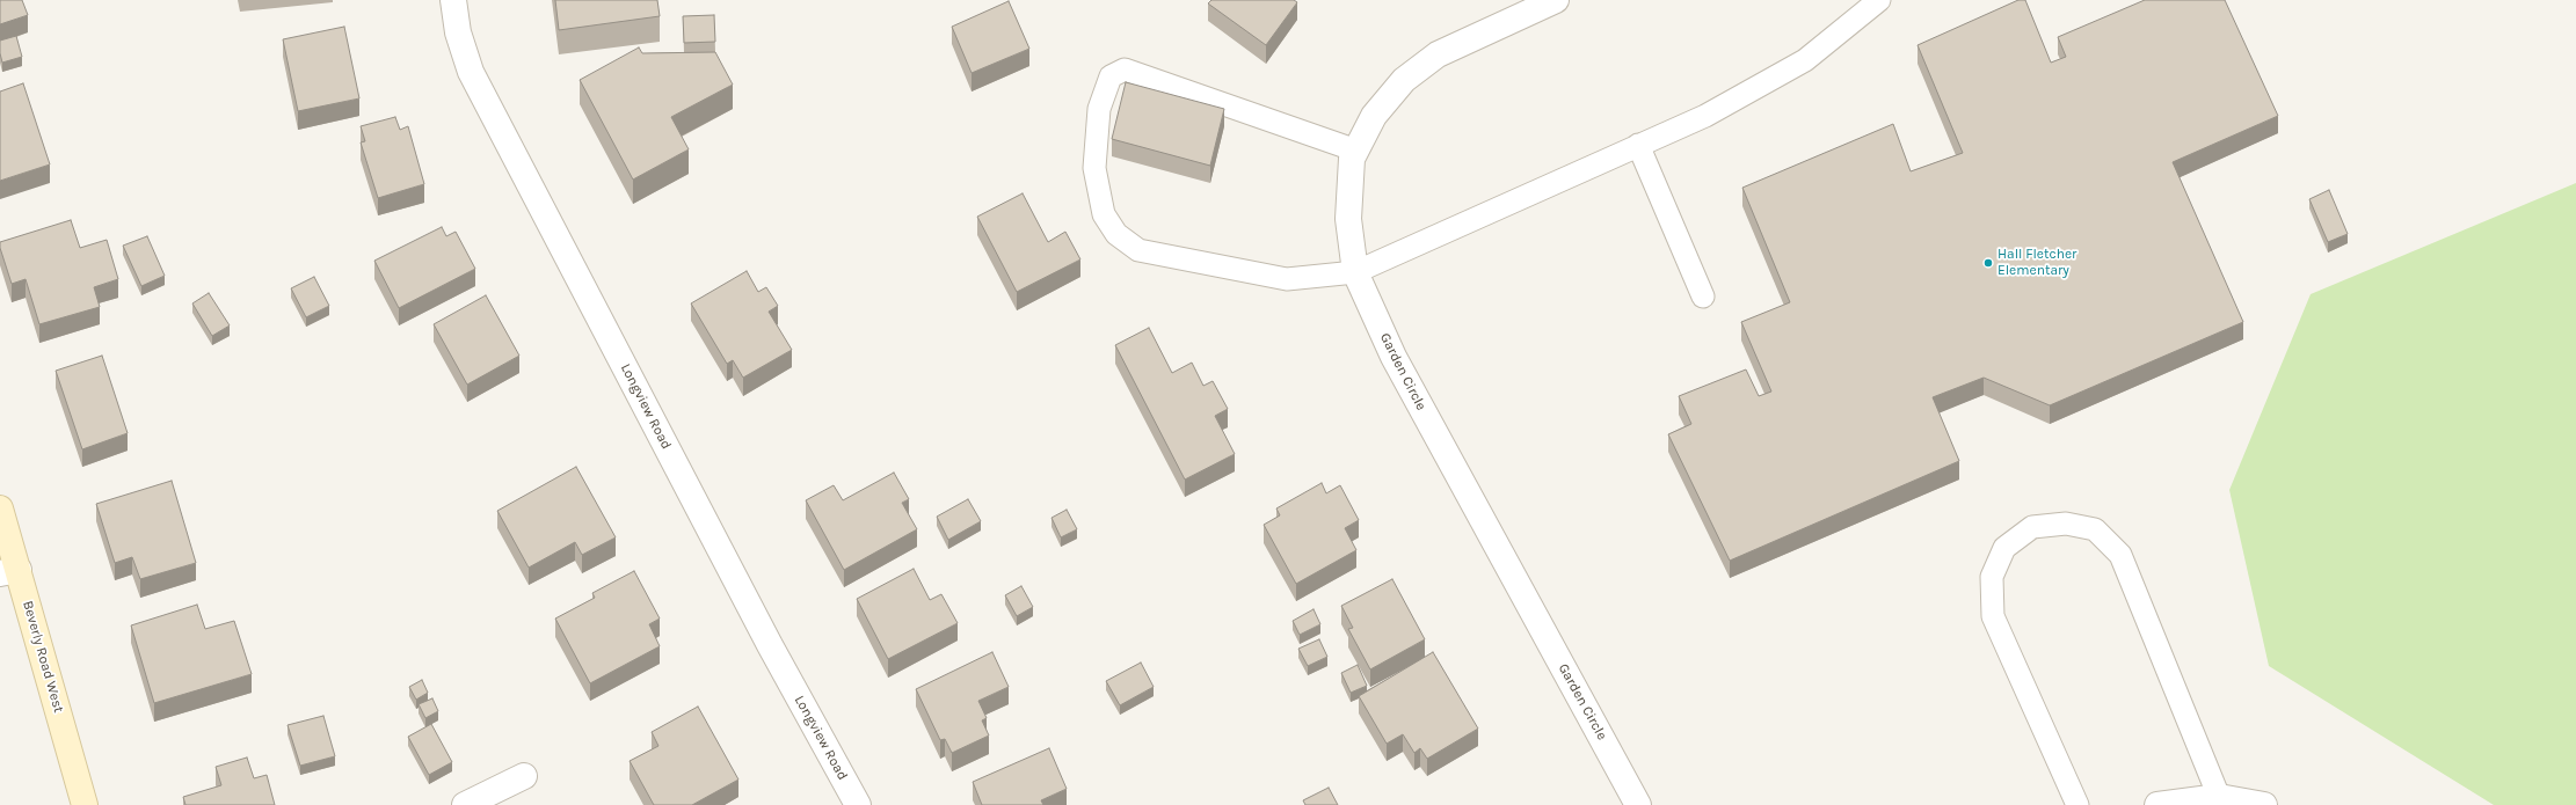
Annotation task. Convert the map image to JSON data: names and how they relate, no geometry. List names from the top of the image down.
{
  "streets": {
    "street": ["Garden Circle", "Longview Road", "Beverly Road West"]
  },
  "places": ["Hall Fletcher Elementary"]
}
